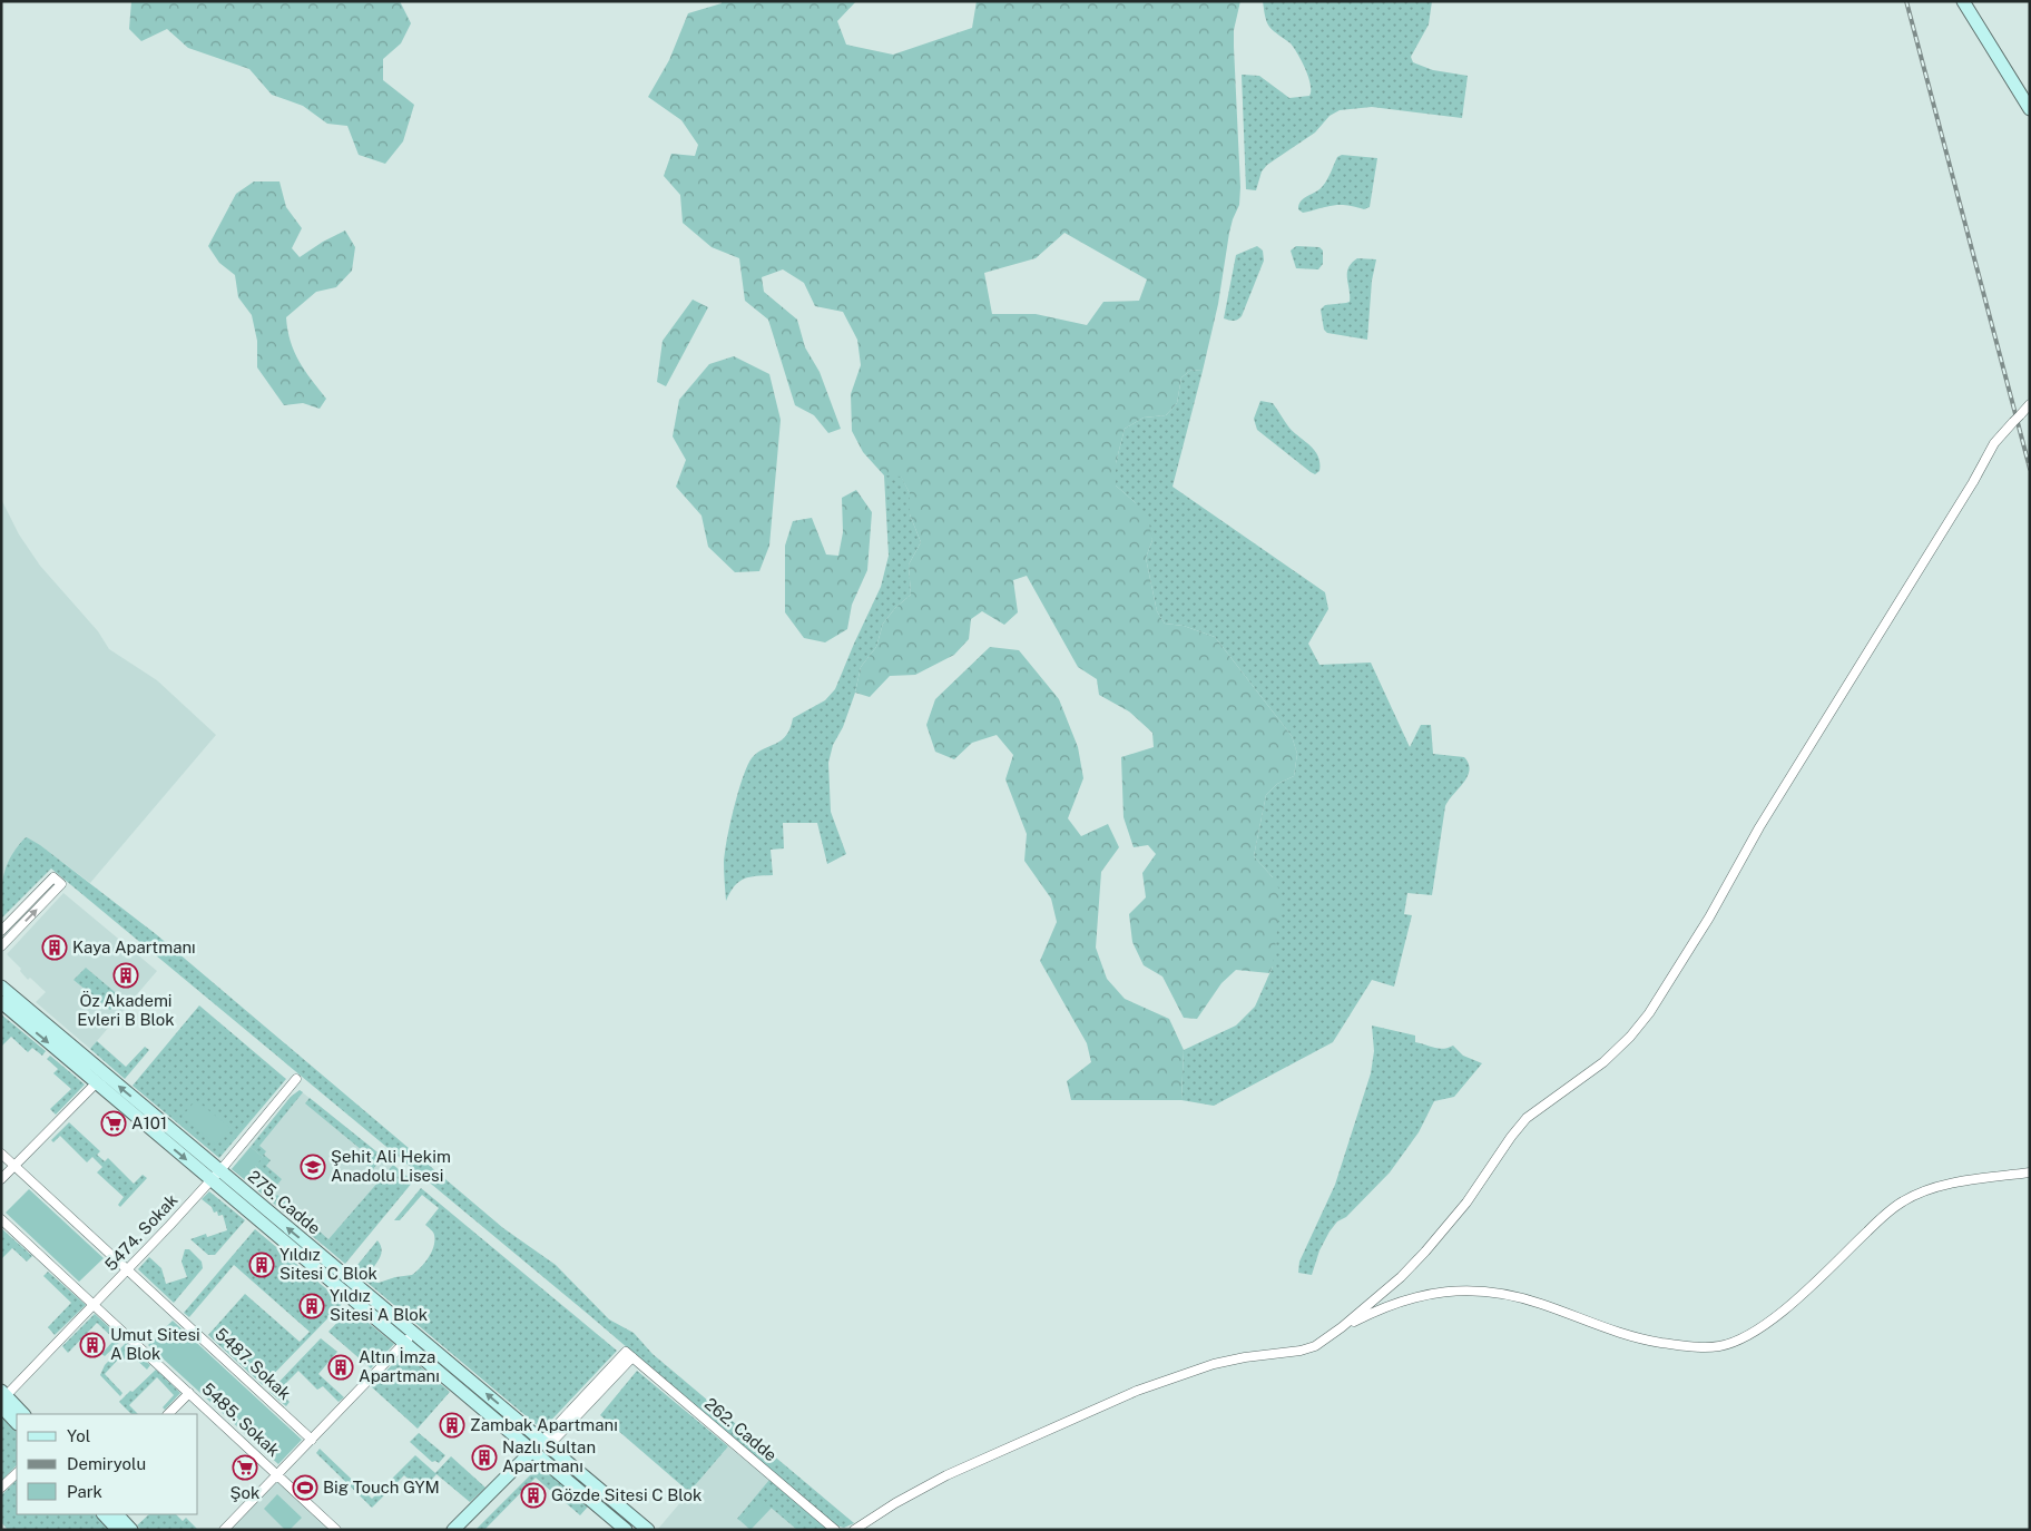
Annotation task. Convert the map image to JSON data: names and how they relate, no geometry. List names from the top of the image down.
{
  "streets": {
    "street": [
      "275. Cadde",
      "5474. Sokak",
      "5487. Sokak",
      "5485. Sokak",
      "262. Cadde"
    ]
  },
  "crossings": [
    ["275. Cadde", "5474. Sokak"],
    ["275. Cadde", "262. Cadde"],
    ["5474. Sokak", "5487. Sokak"],
    ["5474. Sokak", "5485. Sokak"]
  ],
  "places": {
    "building": [
      "Kaya Apartmanı",
      "Öz Akademi Evleri B Blok",
      "Yıldız Sitesi C Blok",
      "Yıldız Sitesi A Blok",
      "Umut Sitesi A Blok",
      "Altın İmza Apartmanı",
      "Zambak Apartmanı",
      "Nazlı Sultan Apartmanı",
      "Gözde Sitesi C Blok"
    ],
    "supermarket": ["A101", "Şok"],
    "school or university": ["Şehit Ali Hekim Anadolu Lisesi"],
    "sports": ["Big Touch GYM"]
  },
  "legend": ["Yol", "Demiryolu", "Park"]
}
